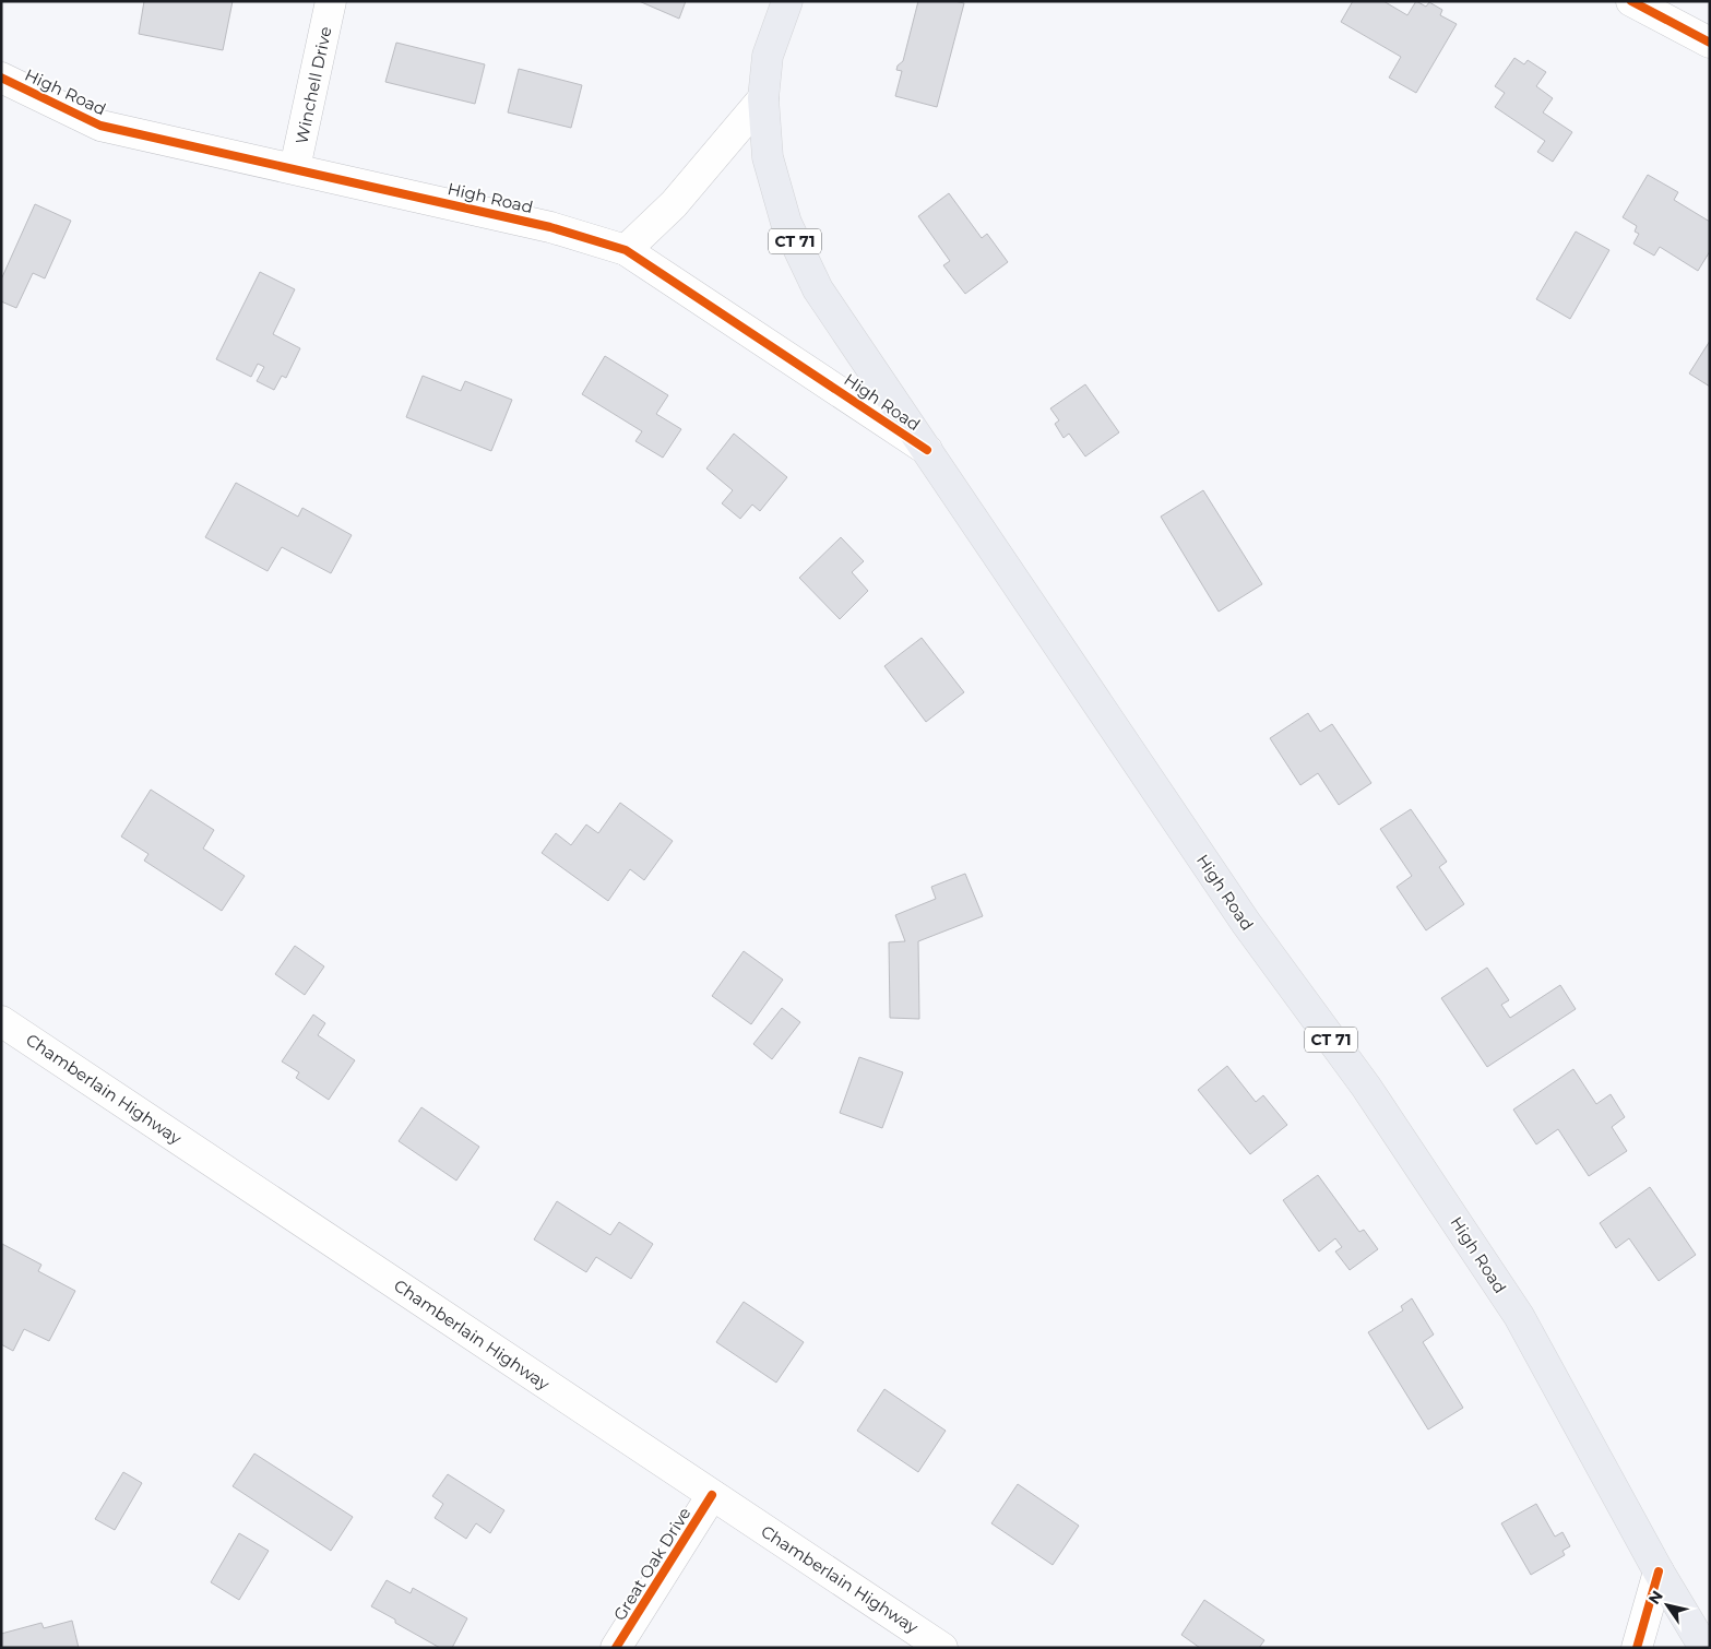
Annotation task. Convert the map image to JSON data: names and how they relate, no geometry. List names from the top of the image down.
{
  "streets": {
    "main road": ["High Road", "CT 71"],
    "street": ["Winchell Drive", "Chamberlain Highway", "Great Oak Drive"]
  },
  "crossings": [
    ["Winchell Drive", "High Road"],
    ["High Road", "CT 71"],
    ["Chamberlain Highway", "Great Oak Drive"]
  ],
  "north": "top left"
}
